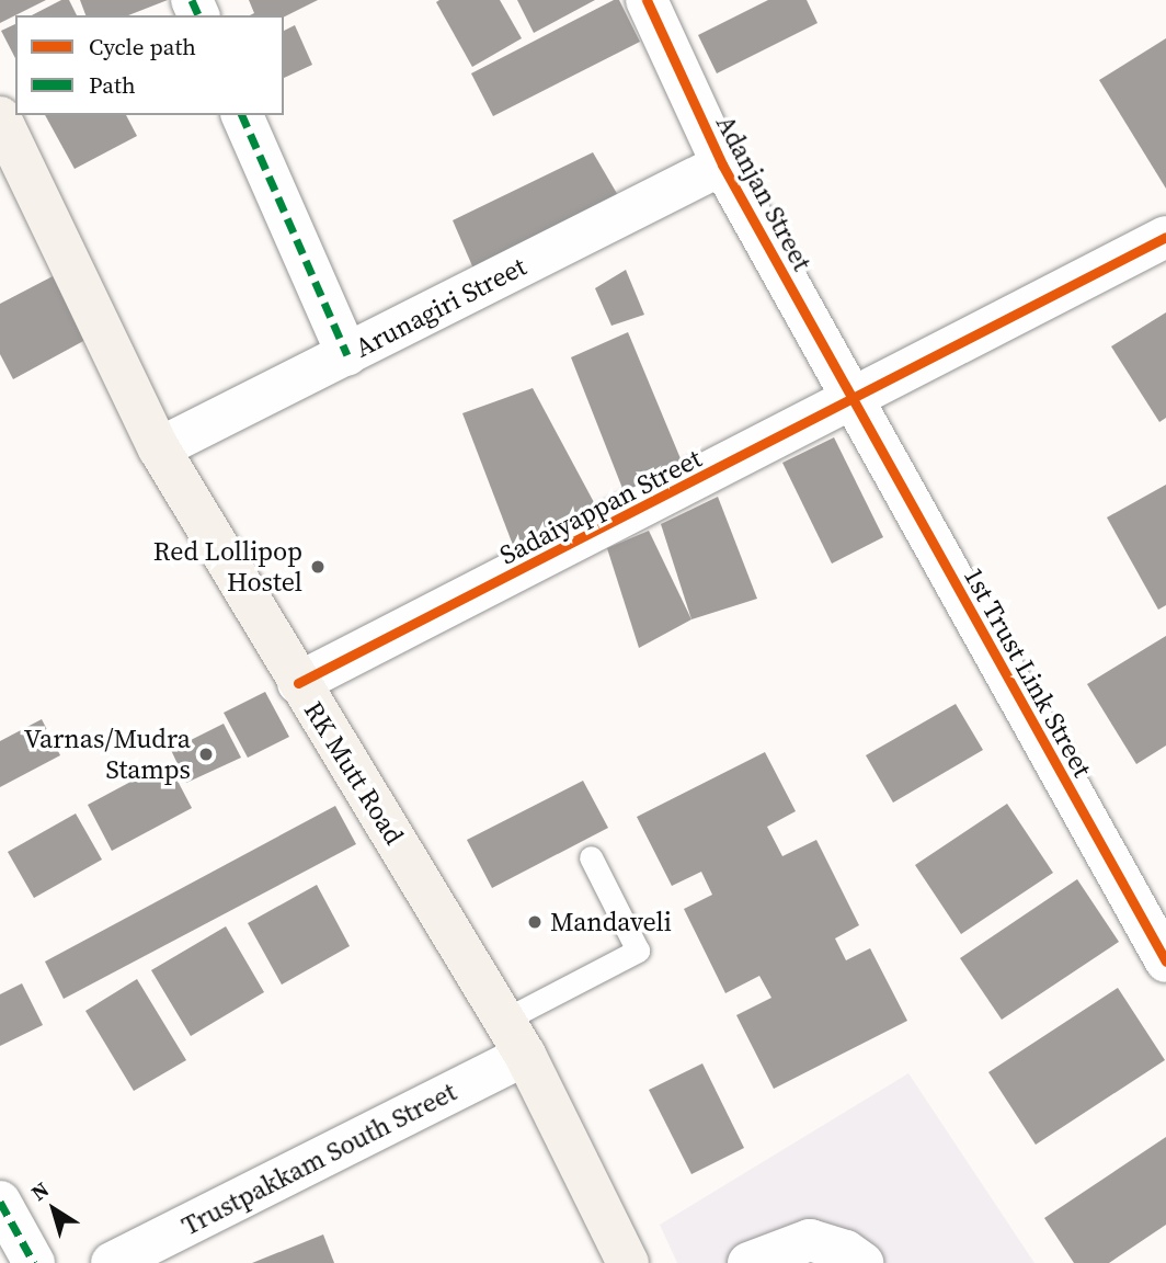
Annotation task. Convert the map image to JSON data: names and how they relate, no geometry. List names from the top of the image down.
{
  "streets": {
    "main road": ["RK Mutt Road"],
    "street": [
      "Adanjan Street",
      "Arunagiri Street",
      "Sadaiyappan Street",
      "1st Trust Link Street",
      "Trustpakkam South Street"
    ]
  },
  "crossings": [
    ["Adanjan Street", "Arunagiri Street"],
    ["Adanjan Street", "Sadaiyappan Street"],
    ["Adanjan Street", "1st Trust Link Street"],
    ["Arunagiri Street", "RK Mutt Road"],
    ["Sadaiyappan Street", "1st Trust Link Street"],
    ["Sadaiyappan Street", "RK Mutt Road"],
    ["RK Mutt Road", "Trustpakkam South Street"]
  ],
  "places": ["Red Lollipop Hostel", "Varnas/Mudra Stamps", "Mandaveli"],
  "legend": ["Cycle path", "Path"],
  "north": "top left"
}
